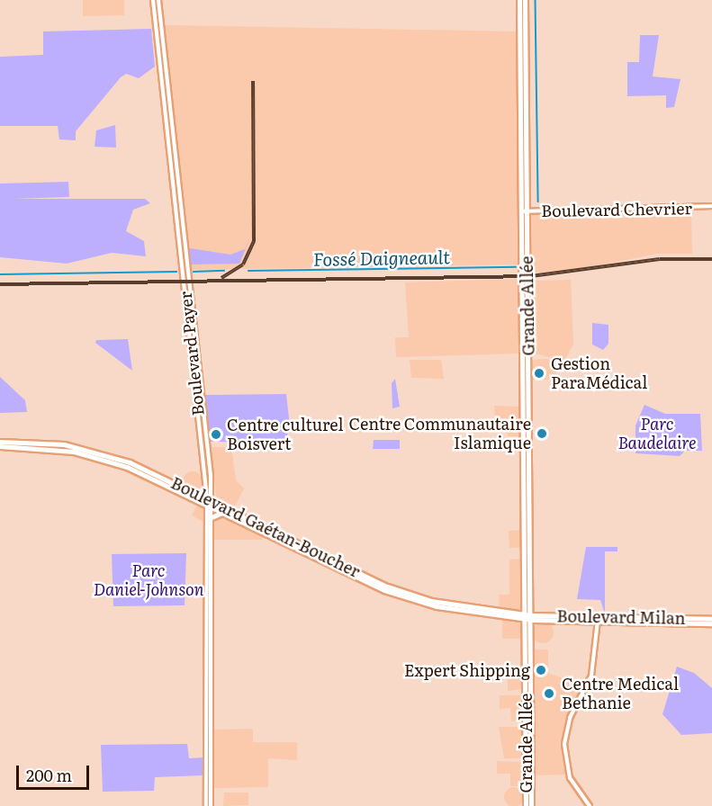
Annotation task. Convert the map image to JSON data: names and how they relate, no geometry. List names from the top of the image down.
{
  "streets": {
    "main road": ["Grande Allée", "Boulevard Gaétan-Boucher", "Boulevard Milan"],
    "street": ["Boulevard Chevrier", "Boulevard Payer"]
  },
  "crossings": [
    ["Boulevard Chevrier", "Grande Allée"],
    ["Grande Allée", "Boulevard Gaétan-Boucher"],
    ["Grande Allée", "Boulevard Milan"],
    ["Boulevard Payer", "Boulevard Gaétan-Boucher"],
    ["Boulevard Gaétan-Boucher", "Boulevard Milan"]
  ],
  "water": ["Fossé Daigneault"],
  "parks": ["Parc Baudelaire", "Parc Daniel-Johnson"],
  "places": [
    "Gestion ParaMédical",
    "Centre Communautaire Islamique",
    "Centre culturel Boisvert",
    "Expert Shipping",
    "Centre Medical Bethanie"
  ],
  "scale_bar": "200 m"
}
